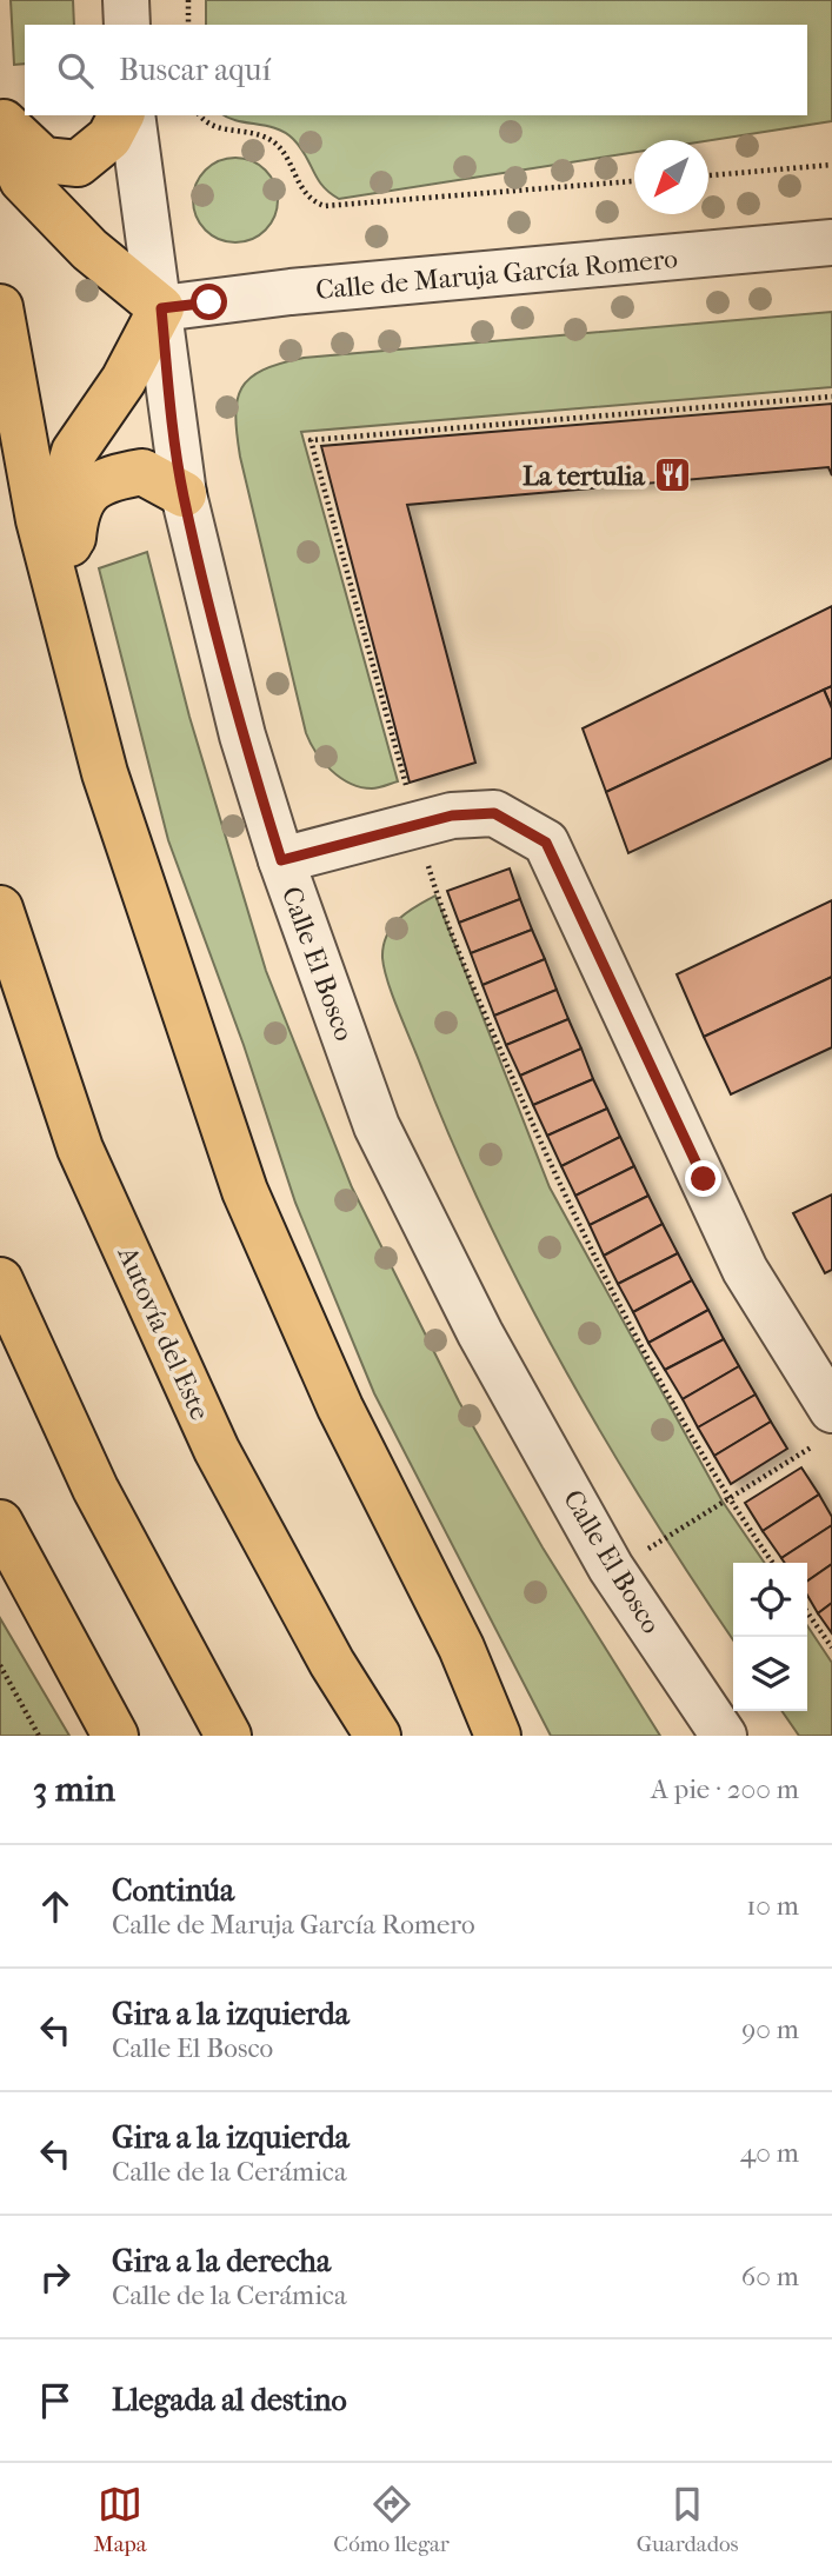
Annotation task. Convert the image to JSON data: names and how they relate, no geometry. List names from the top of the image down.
{
  "streets": {
    "highway": ["Autovía del Este"],
    "street": ["Calle de Maruja García Romero", "Calle El Bosco"]
  },
  "crossings": [
    ["Calle de Maruja García Romero", "Calle El Bosco"]
  ],
  "places": {
    "restaurant": ["La tertulia"]
  },
  "north": "bottom left",
  "page": {
    "search": "Buscar aquí",
    "heading": ["3 min", "A pie · 200 m"],
    "list": [
      ["Continúa", "Calle de Maruja García Romero", "10 m"],
      ["Gira a la izquierda", "Calle El Bosco", "90 m"],
      ["Gira a la izquierda", "Calle de la Cerámica", "40 m"],
      ["Gira a la derecha", "Calle de la Cerámica", "60 m"],
      "Llegada al destino"
    ],
    "nav": ["Mapa", "Cómo llegar", "Guardados"]
  }
}
